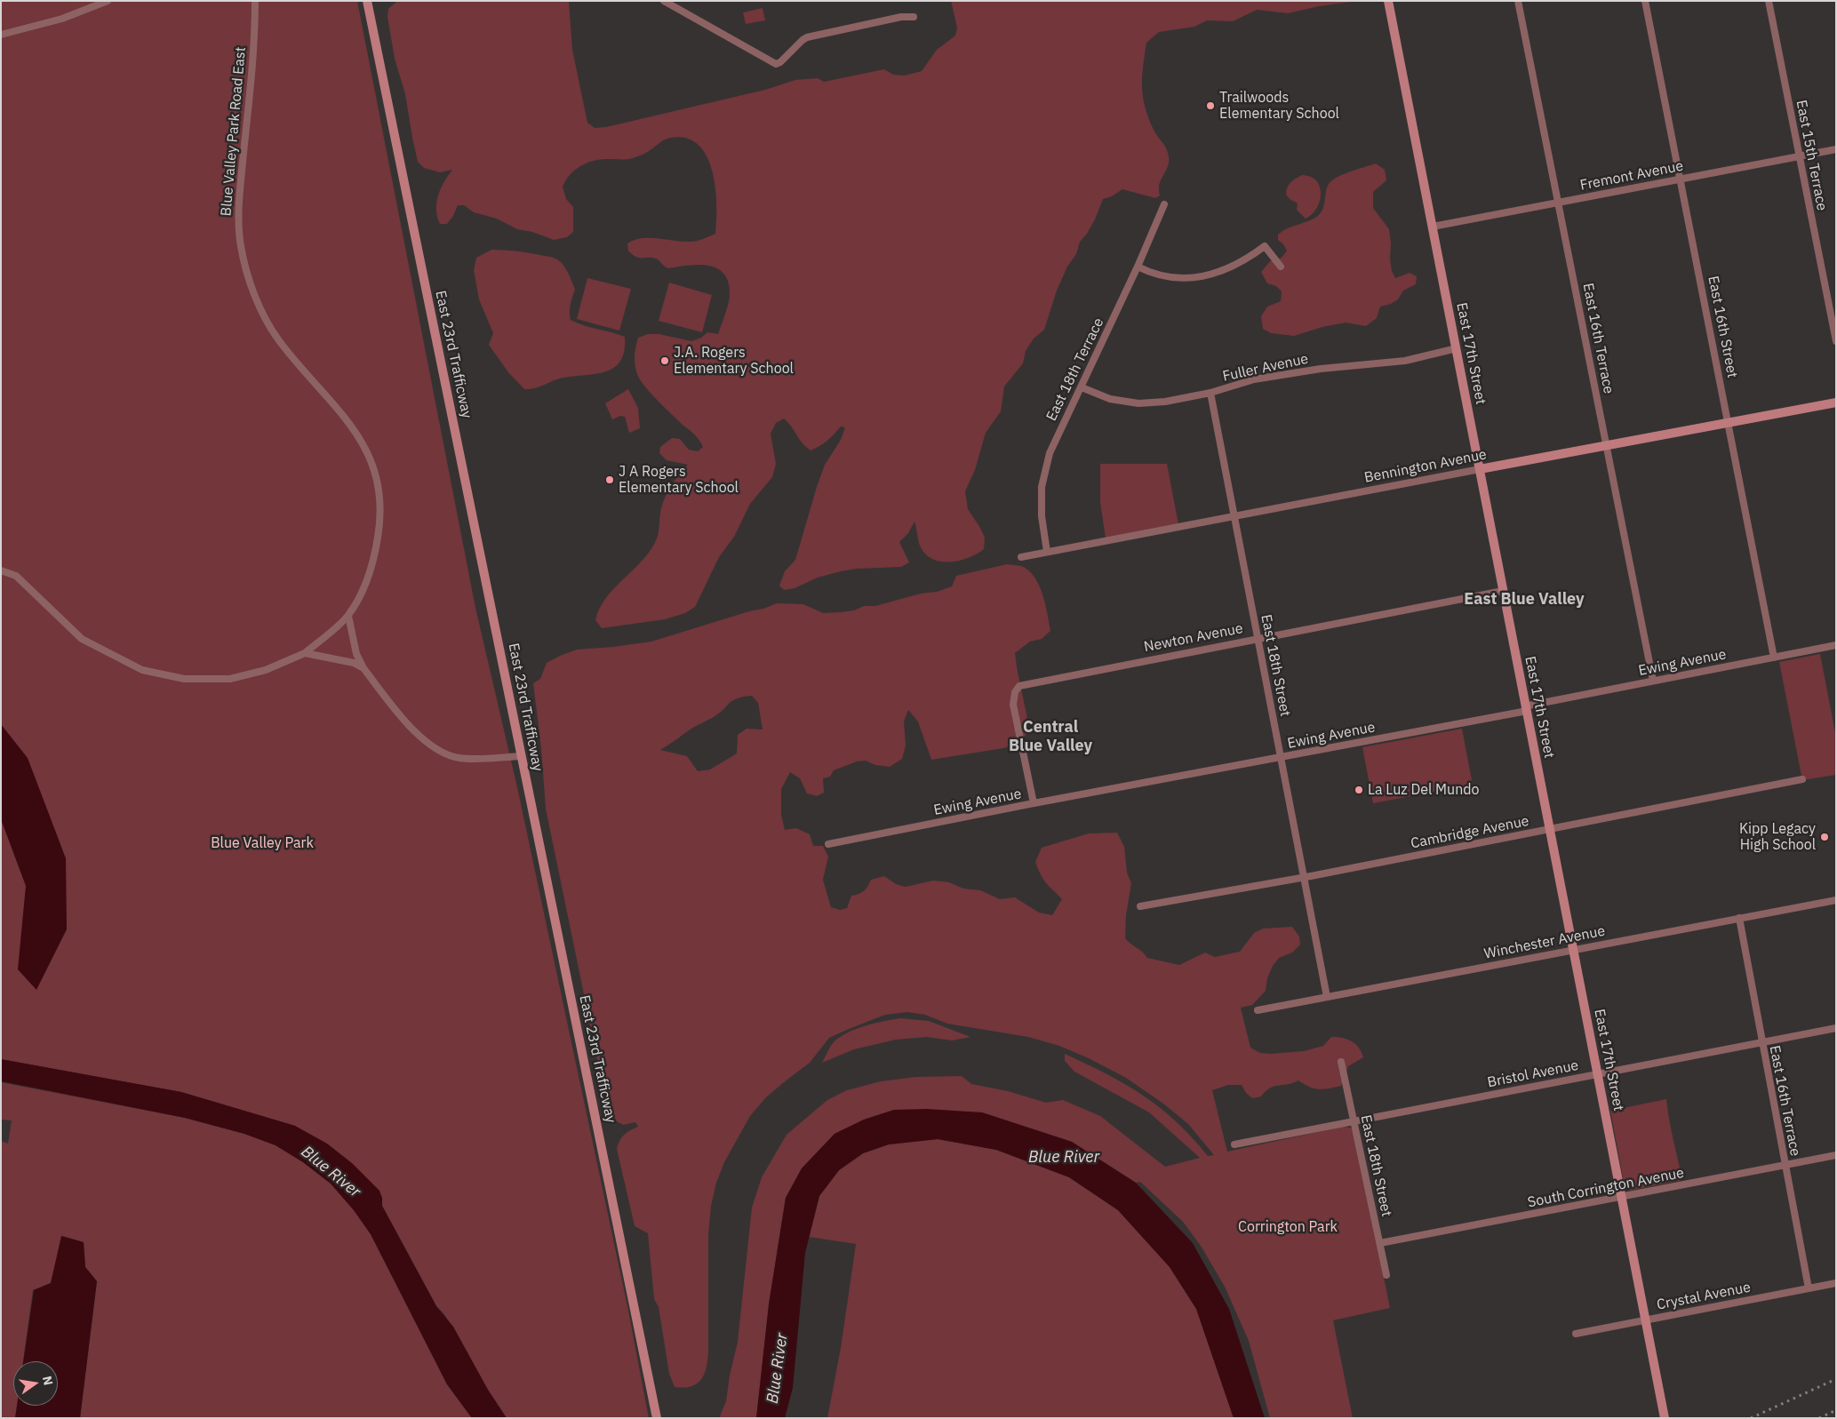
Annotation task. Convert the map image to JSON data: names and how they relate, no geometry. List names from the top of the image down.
{
  "streets": {
    "street": [
      "Blue Valley Park Road East",
      "East 15th Terrace",
      "Fremont Avenue",
      "East 16th Street",
      "East 16th Terrace",
      "East 17th Street",
      "East 23rd Trafficway",
      "Fuller Avenue",
      "East 18th Terrace",
      "Bennington Avenue",
      "Newton Avenue",
      "Ewing Avenue",
      "East 18th Street",
      "Cambridge Avenue",
      "Winchester Avenue",
      "Bristol Avenue",
      "South Corrington Avenue",
      "Crystal Avenue"
    ]
  },
  "crossings": [
    ["East 15th Terrace", "Fremont Avenue"],
    ["Fremont Avenue", "East 16th Street"],
    ["Fremont Avenue", "East 16th Terrace"],
    ["Fremont Avenue", "East 17th Street"],
    ["East 16th Street", "Bennington Avenue"],
    ["East 16th Street", "Ewing Avenue"],
    ["East 16th Terrace", "Bennington Avenue"],
    ["East 16th Terrace", "Ewing Avenue"],
    ["East 16th Terrace", "Winchester Avenue"],
    ["East 16th Terrace", "Bristol Avenue"],
    ["East 16th Terrace", "South Corrington Avenue"],
    ["East 16th Terrace", "Crystal Avenue"],
    ["East 17th Street", "Fuller Avenue"],
    ["East 17th Street", "Bennington Avenue"],
    ["East 17th Street", "Newton Avenue"],
    ["East 17th Street", "Ewing Avenue"],
    ["East 17th Street", "Cambridge Avenue"],
    ["East 17th Street", "Winchester Avenue"],
    ["East 17th Street", "Bristol Avenue"],
    ["East 17th Street", "South Corrington Avenue"],
    ["East 17th Street", "Crystal Avenue"],
    ["Fuller Avenue", "East 18th Terrace"],
    ["Fuller Avenue", "East 18th Street"],
    ["East 18th Terrace", "Bennington Avenue"],
    ["Bennington Avenue", "East 18th Street"],
    ["Newton Avenue", "Ewing Avenue"],
    ["Newton Avenue", "East 18th Street"],
    ["Ewing Avenue", "East 18th Street"],
    ["East 18th Street", "Cambridge Avenue"],
    ["East 18th Street", "Winchester Avenue"],
    ["East 18th Street", "Bristol Avenue"],
    ["East 18th Street", "South Corrington Avenue"]
  ],
  "districts": ["East Blue Valley", "Central Blue Valley"],
  "water": ["Blue River"],
  "parks": ["Blue Valley Park", "Corrington Park"],
  "places": [
    "Trailwoods Elementary School",
    "J.A. Rogers Elementary School",
    "J A Rogers Elementary School",
    "La Luz Del Mundo",
    "Kipp Legacy High School"
  ],
  "north": "right"
}
